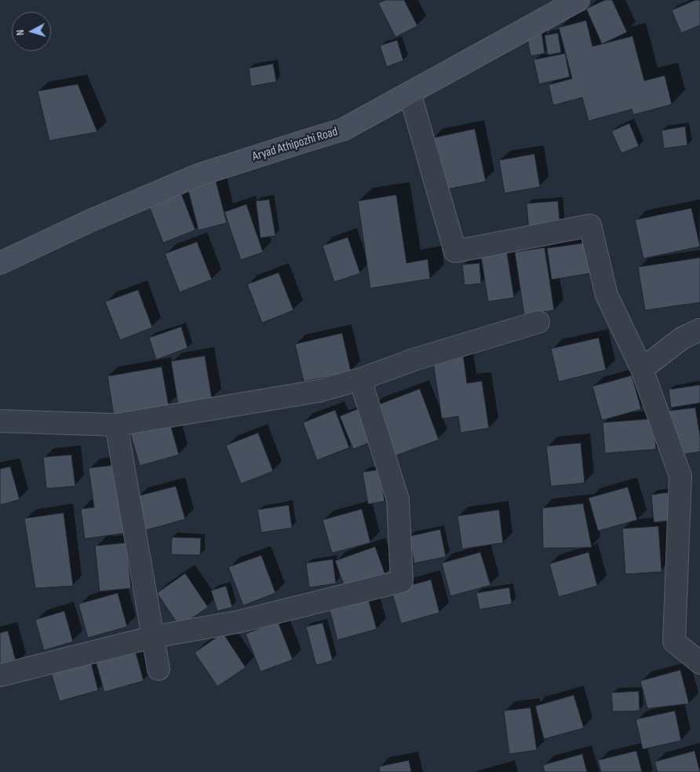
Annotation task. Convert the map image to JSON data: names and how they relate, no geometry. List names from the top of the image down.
{
  "streets": {
    "street": ["Aryad Athipozhi Road"]
  },
  "north": "left"
}
